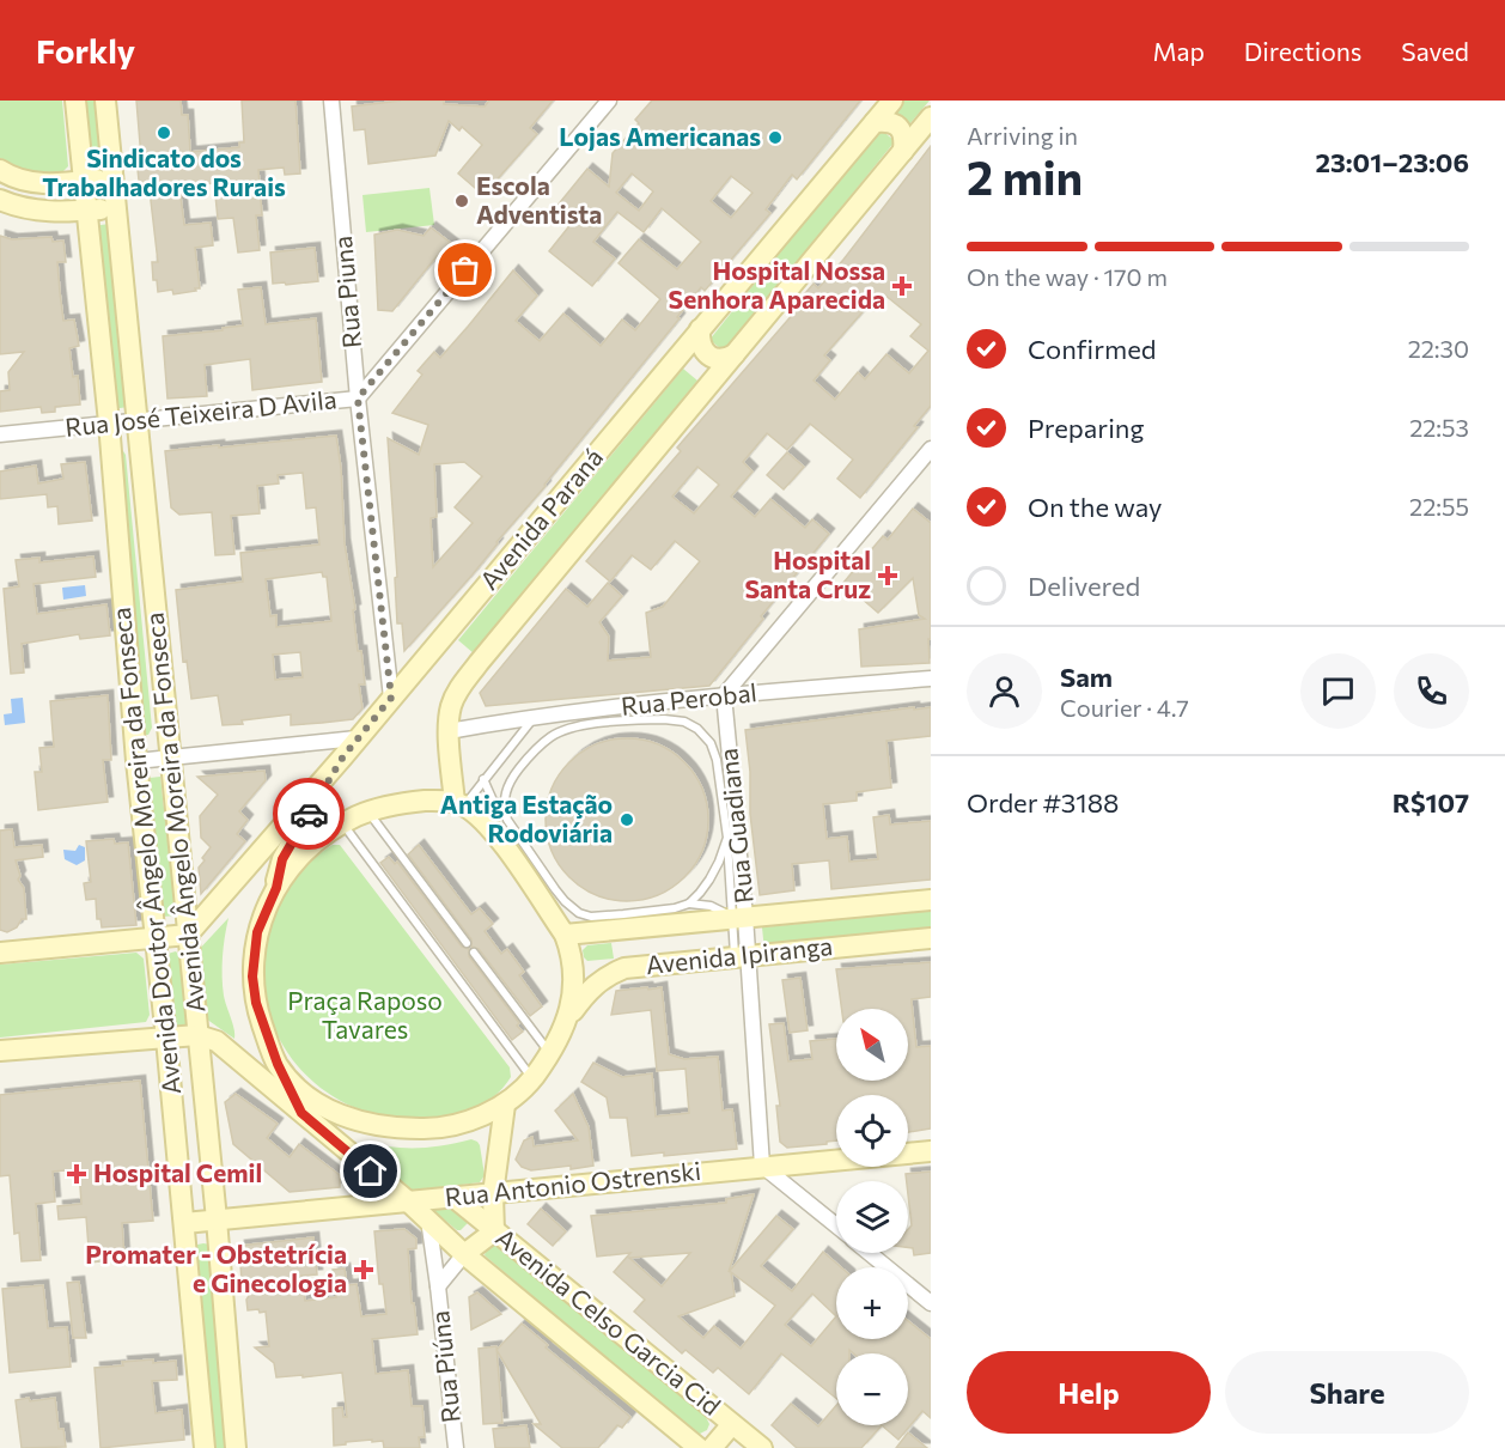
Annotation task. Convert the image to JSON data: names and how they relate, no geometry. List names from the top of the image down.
{
  "streets": {
    "street": [
      "Rua Piuna",
      "Rua José Teixeira D Avila",
      "Avenida Paraná",
      "Rua Perobal",
      "Avenida Ângelo Moreira da Fonseca",
      "Rua Guadiana",
      "Avenida Doutor Ângelo Moreira da Fonseca",
      "Avenida Ipiranga",
      "Rua Antonio Ostrenski",
      "Avenida Celso Garcia Cid",
      "Rua Piúna"
    ]
  },
  "crossings": [
    ["Rua Piuna", "Rua José Teixeira D Avila"],
    ["Rua Piuna", "Avenida Paraná"],
    ["Rua José Teixeira D Avila", "Avenida Ângelo Moreira da Fonseca"],
    ["Rua José Teixeira D Avila", "Avenida Doutor Ângelo Moreira da Fonseca"],
    ["Avenida Paraná", "Rua Perobal"],
    ["Avenida Paraná", "Avenida Ângelo Moreira da Fonseca"],
    ["Rua Perobal", "Rua Guadiana"],
    ["Avenida Ângelo Moreira da Fonseca", "Rua Antonio Ostrenski"],
    ["Avenida Ângelo Moreira da Fonseca", "Avenida Celso Garcia Cid"],
    ["Rua Guadiana", "Avenida Ipiranga"],
    ["Rua Guadiana", "Rua Antonio Ostrenski"],
    ["Avenida Doutor Ângelo Moreira da Fonseca", "Rua Antonio Ostrenski"],
    ["Rua Antonio Ostrenski", "Avenida Celso Garcia Cid"],
    ["Avenida Celso Garcia Cid", "Rua Piúna"]
  ],
  "parks": ["Praça Raposo Tavares"],
  "places": {
    "other": [
      "Sindicato dos Trabalhadores Rurais",
      "Lojas Americanas",
      "Escola Adventista",
      "Antiga Estação Rodoviária"
    ],
    "health": [
      "Hospital Nossa Senhora Aparecida",
      "Hospital Santa Cruz",
      "Hospital Cemil",
      "Promater - Obstetrícia e Ginecologia"
    ]
  },
  "north": "top left",
  "page": {
    "header": "Forkly",
    "nav": ["Map", "Directions", "Saved"],
    "heading": ["2 min", "Arriving in", "23:01–23:06"],
    "panel": [
      "Sam",
      "Courier · 4.7",
      "Order #3188",
      "R$107"
    ],
    "bar": "On the way · 170 m",
    "list": [
      ["Confirmed", "22:30"],
      ["Preparing", "22:53"],
      ["On the way", "22:55"],
      "Delivered"
    ],
    "map_buttons": ["+", "−"],
    "buttons": ["Help", "Share"]
  }
}
